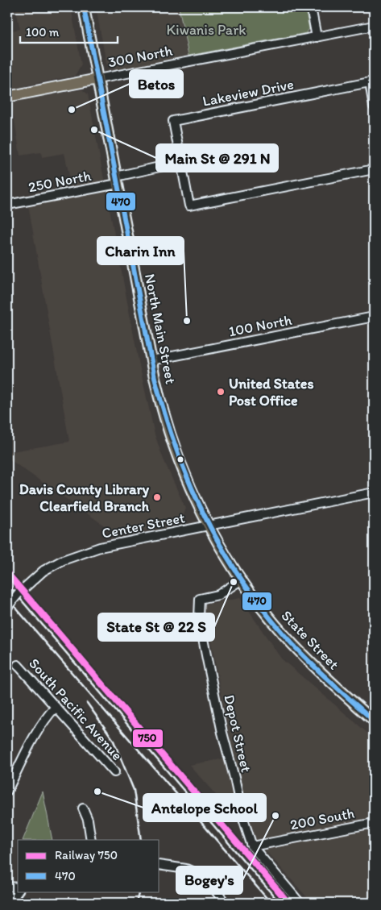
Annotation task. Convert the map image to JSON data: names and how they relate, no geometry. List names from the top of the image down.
{
  "streets": {
    "main road": ["300 North", "North Main Street", "State Street"],
    "street": [
      "Lakeview Drive",
      "250 North",
      "100 North",
      "Center Street",
      "South Pacific Avenue",
      "Depot Street",
      "200 South"
    ]
  },
  "crossings": [
    ["300 North", "North Main Street"],
    ["250 North", "North Main Street"],
    ["100 North", "North Main Street"],
    ["North Main Street", "State Street"],
    ["Center Street", "State Street"],
    ["State Street", "Depot Street"],
    ["Depot Street", "200 South"]
  ],
  "parks": ["Kiwanis Park"],
  "places": [
    "Betos",
    "Main St @ 291 N",
    "Charin Inn",
    "United States Post Office",
    "Davis County Library Clearfield Branch",
    "State St @ 22 S",
    "Antelope School",
    "Bogey's"
  ],
  "lines": ["transit line 470", "rail line 750"],
  "legend": ["Railway 750", "470"],
  "scale_bar": "100 m"
}
